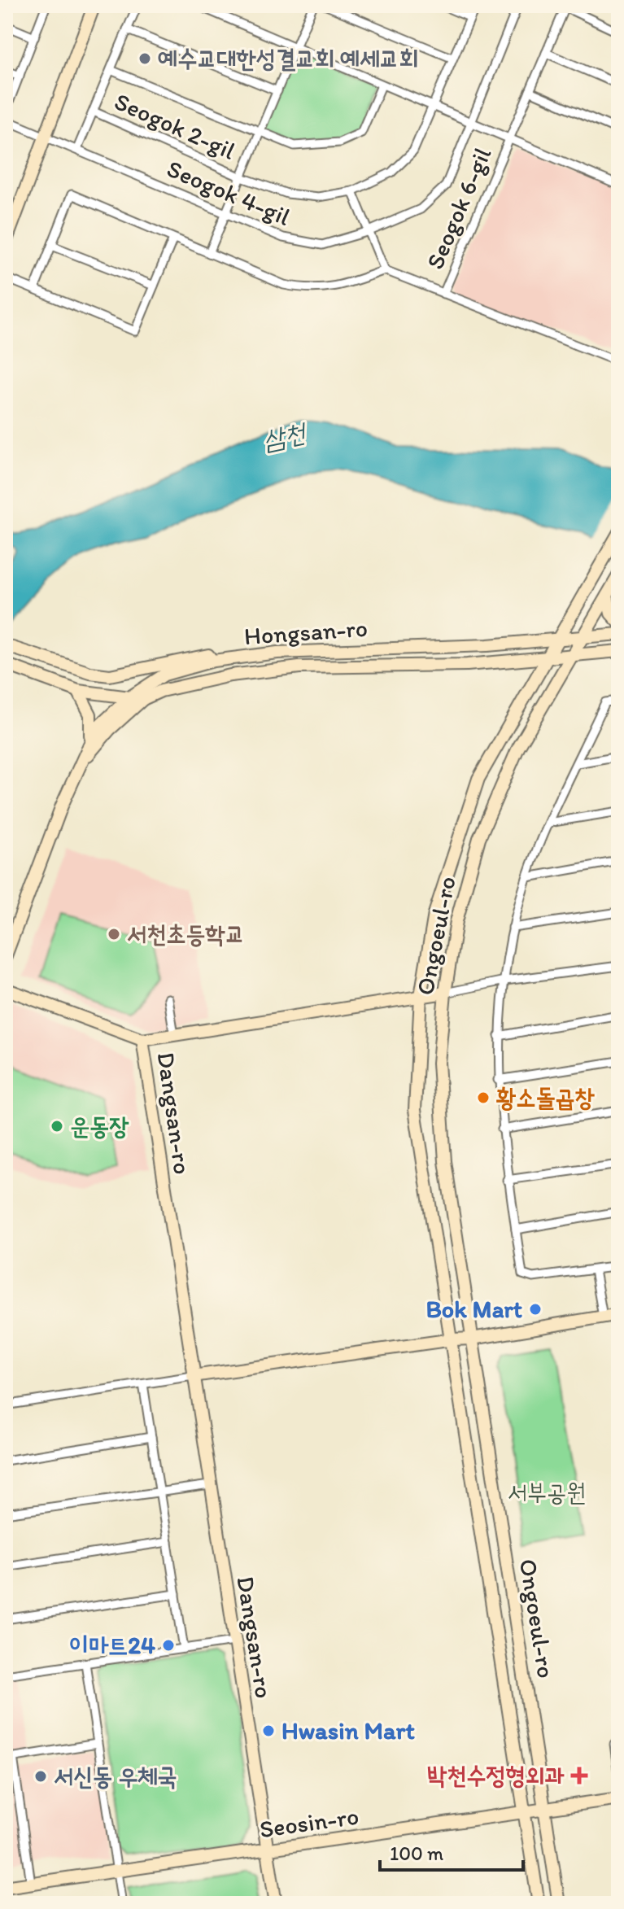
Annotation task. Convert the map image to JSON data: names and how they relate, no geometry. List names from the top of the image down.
{
  "streets": {
    "street": [
      "Seogok 2-gil",
      "Seogok 4-gil",
      "Seogok 6-gil",
      "Hongsan-ro",
      "Ongoeul-ro",
      "Dangsan-ro",
      "Seosin-ro"
    ]
  },
  "crossings": [
    ["Seogok 2-gil", "Seogok 4-gil"],
    ["Seogok 4-gil", "Seogok 6-gil"],
    ["Hongsan-ro", "Ongoeul-ro"],
    ["Ongoeul-ro", "Dangsan-ro"],
    ["Ongoeul-ro", "Seosin-ro"],
    ["Dangsan-ro", "Seosin-ro"]
  ],
  "water": ["삼천"],
  "parks": ["서부공원"],
  "places": {
    "other": [
      "예수교대한성결교회 예세교회",
      "서천초등학교",
      "황소돌곱창",
      "운동장",
      "Bok Mart",
      "이마트24",
      "Hwasin Mart",
      "서신동 우체국"
    ],
    "health": ["박천수정형외과"]
  },
  "scale_bar": "100 m"
}
